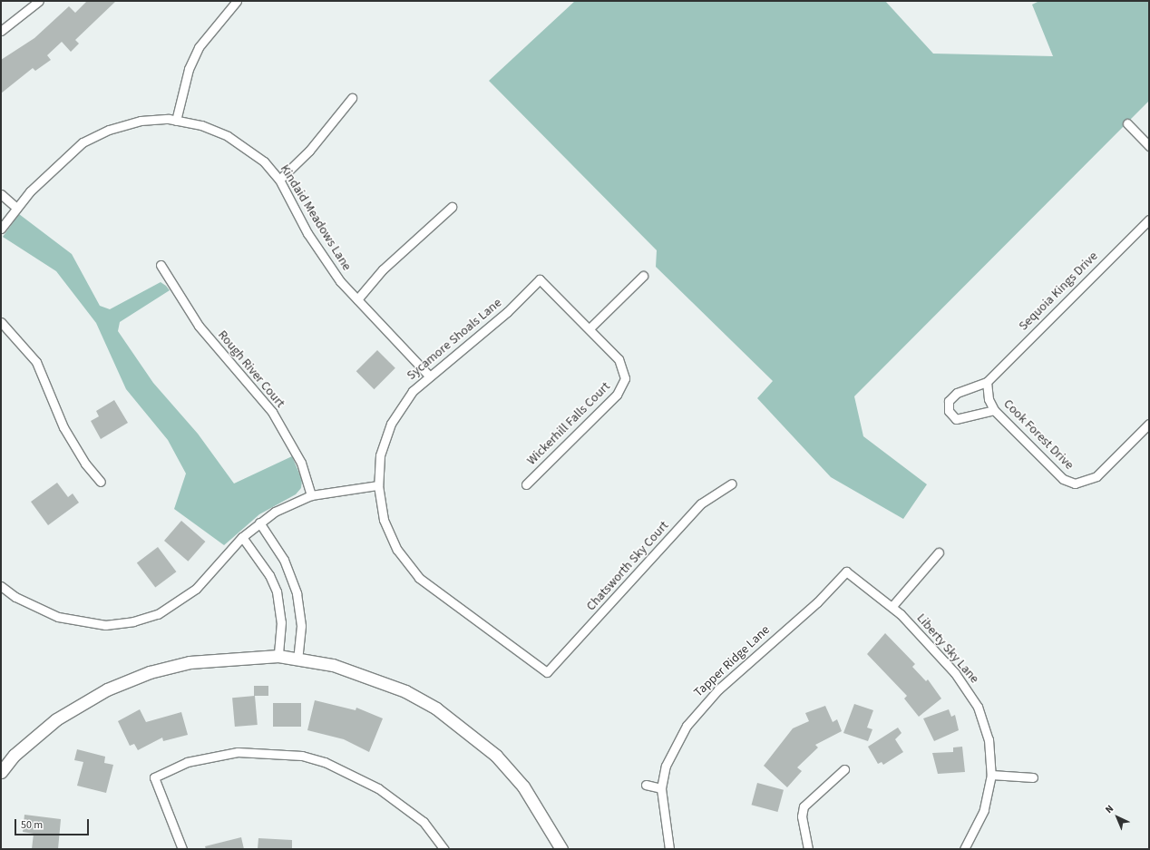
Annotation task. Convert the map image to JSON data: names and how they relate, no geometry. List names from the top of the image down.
{
  "streets": {
    "street": [
      "Kindaid Meadows Lane",
      "Sequoia Kings Drive",
      "Sycamore Shoals Lane",
      "Rough River Court",
      "Wickerhill Falls Court",
      "Cook Forest Drive",
      "Chatsworth Sky Court",
      "Liberty Sky Lane",
      "Tapper Ridge Lane"
    ]
  },
  "crossings": [
    ["Kindaid Meadows Lane", "Sycamore Shoals Lane"],
    ["Sequoia Kings Drive", "Cook Forest Drive"],
    ["Sycamore Shoals Lane", "Wickerhill Falls Court"],
    ["Sycamore Shoals Lane", "Chatsworth Sky Court"],
    ["Liberty Sky Lane", "Tapper Ridge Lane"]
  ],
  "scale_bar": "50 m",
  "north": "top left"
}
